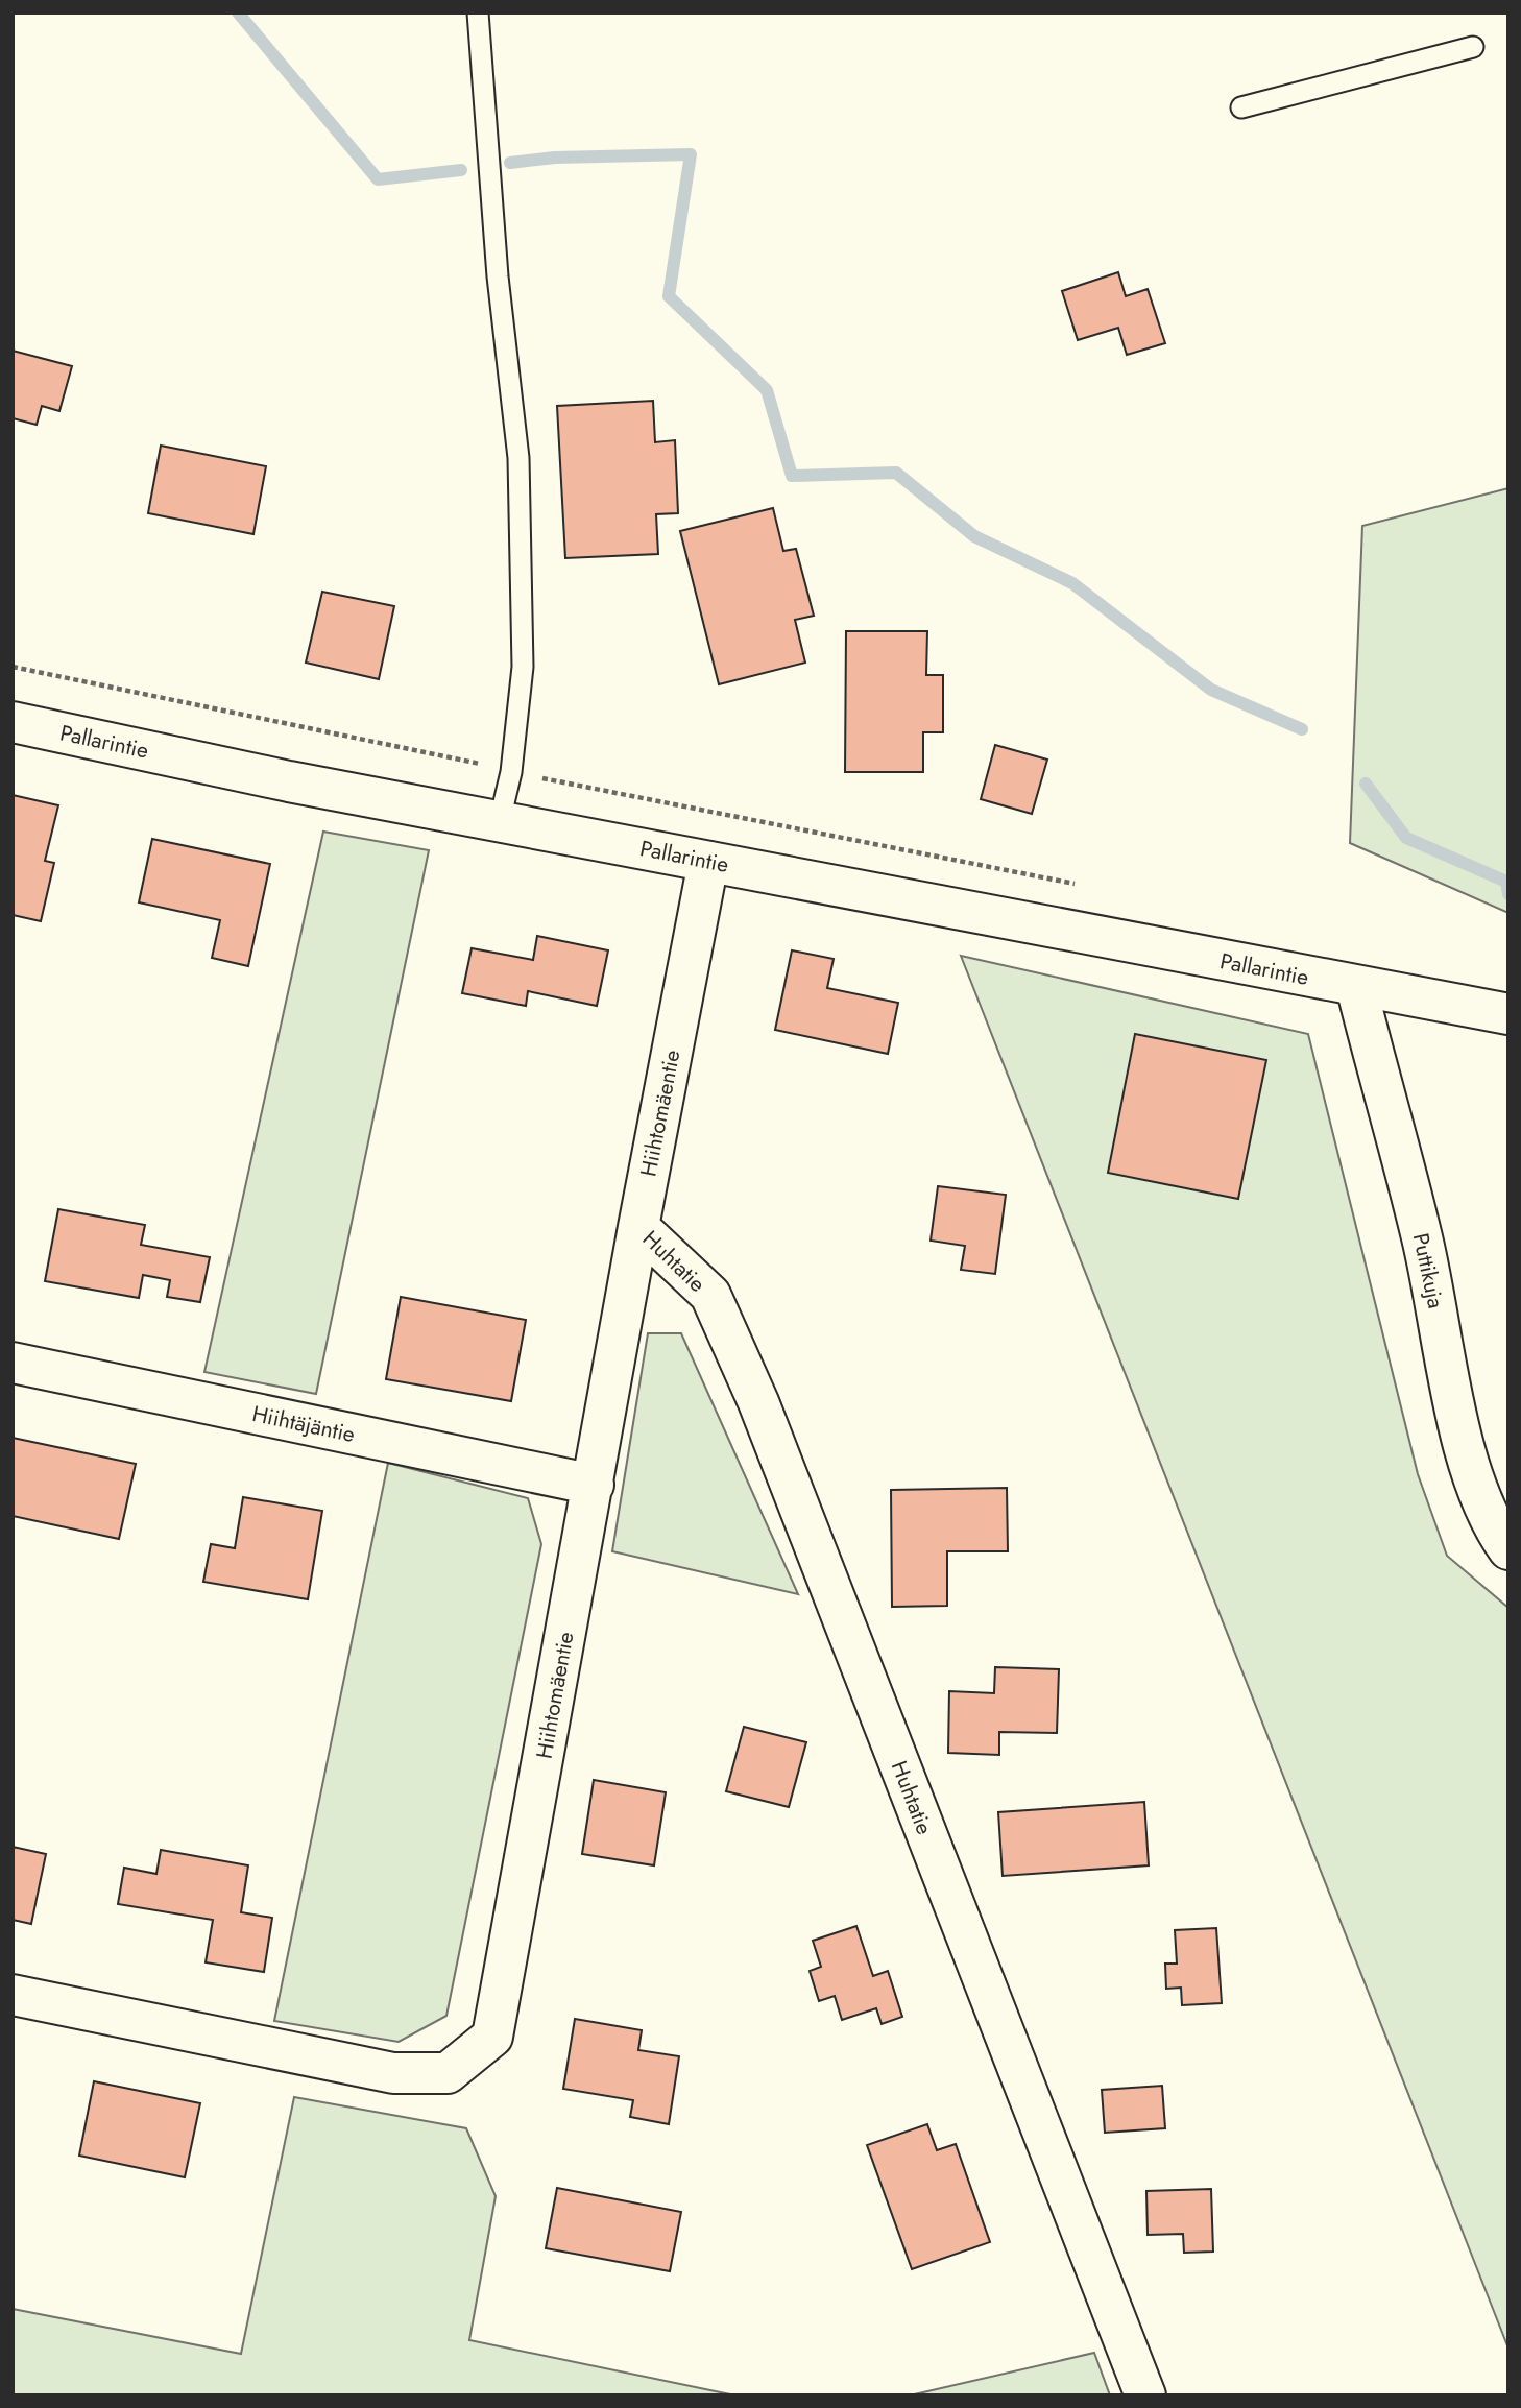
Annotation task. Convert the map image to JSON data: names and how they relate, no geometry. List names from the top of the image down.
{
  "streets": {
    "street": [
      "Pallarintie",
      "Hiihtomäentie",
      "Huhtatie",
      "Puttikuja",
      "Hiihtäjäntie"
    ]
  },
  "crossings": [
    ["Pallarintie", "Hiihtomäentie"],
    ["Pallarintie", "Puttikuja"],
    ["Hiihtomäentie", "Huhtatie"],
    ["Hiihtomäentie", "Hiihtäjäntie"]
  ]
}
